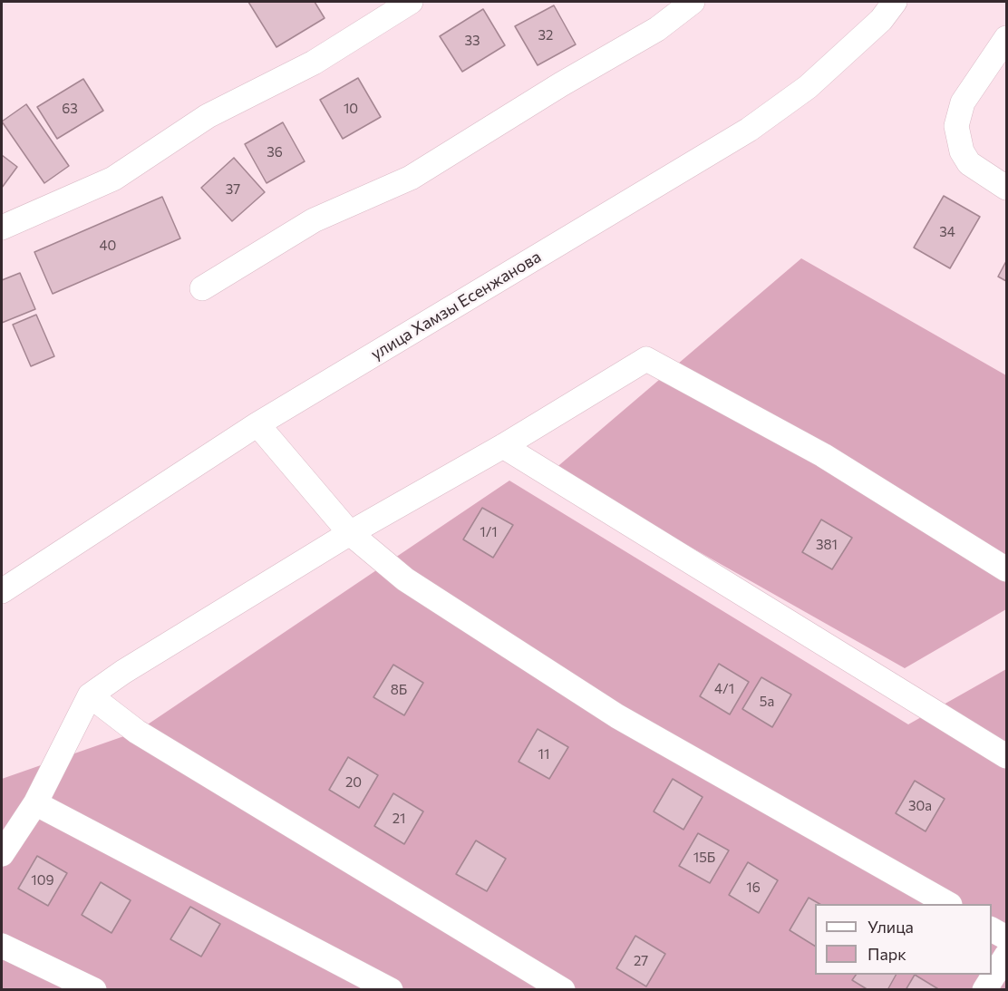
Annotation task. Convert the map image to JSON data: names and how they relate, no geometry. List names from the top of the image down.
{
  "streets": {
    "street": ["улица Хамзы Есенжанова"]
  },
  "house_numbers": [
    "32",
    "33",
    "63",
    "10",
    "36",
    "37",
    "34",
    "40",
    "1/1",
    "381",
    "4/1",
    "8Б",
    "5а",
    "11",
    "20",
    "30а",
    "21",
    "15Б",
    "109",
    "16",
    "27"
  ],
  "legend": ["Улица", "Парк"]
}
